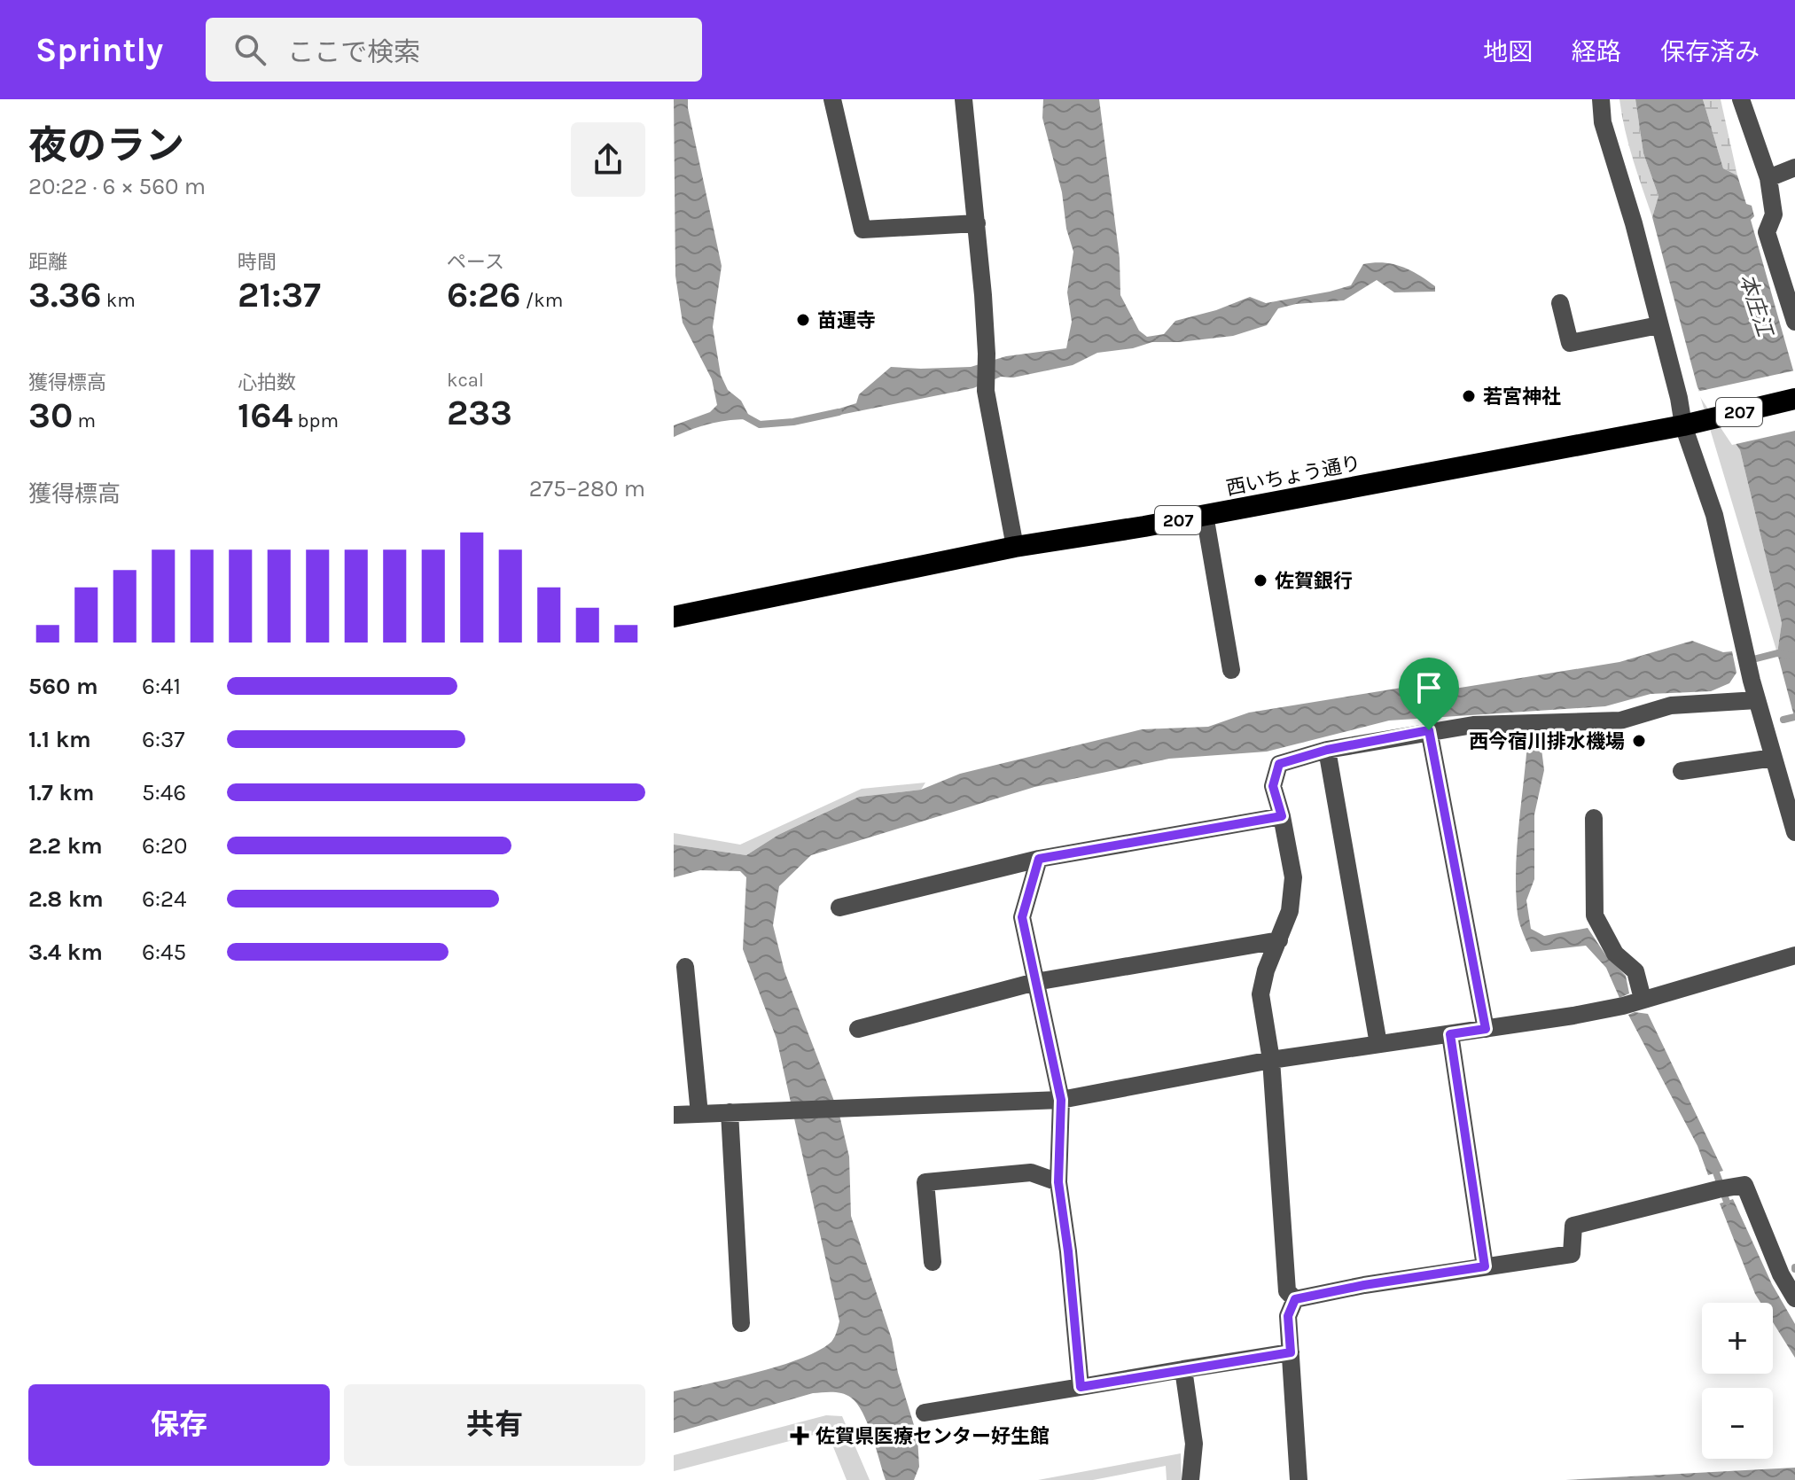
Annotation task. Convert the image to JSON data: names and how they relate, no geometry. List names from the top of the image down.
{
  "streets": {
    "highway": ["207", "西いちょう通り"]
  },
  "water": ["本庄江"],
  "places": {
    "other": [
      "苗運寺",
      "若宮神社",
      "佐賀銀行",
      "西今宿川排水機場"
    ],
    "health": ["佐賀県医療センター好生館"]
  },
  "page": {
    "header": "Sprintly",
    "search": "ここで検索",
    "nav": ["地図", "経路", "保存済み"],
    "heading": ["夜のラン", "20:22 · 6 × 560 m"],
    "stats": [
      ["距離", "3.36 km"],
      ["時間", "21:37"],
      ["ペース", "6:26 /km"],
      ["獲得標高", "30 m"],
      ["心拍数", "164 bpm"],
      ["kcal", "233"]
    ],
    "chart": ["獲得標高", "275–280 m"],
    "list": [
      {
        "name": "560 m",
        "note": "6:41"
      },
      {
        "name": "1.1 km",
        "note": "6:37"
      },
      {
        "name": "1.7 km",
        "note": "5:46"
      },
      {
        "name": "2.2 km",
        "note": "6:20"
      },
      {
        "name": "2.8 km",
        "note": "6:24"
      },
      {
        "name": "3.4 km",
        "note": "6:45"
      }
    ],
    "map_buttons": ["+", "−"],
    "buttons": ["保存", "共有"]
  }
}
